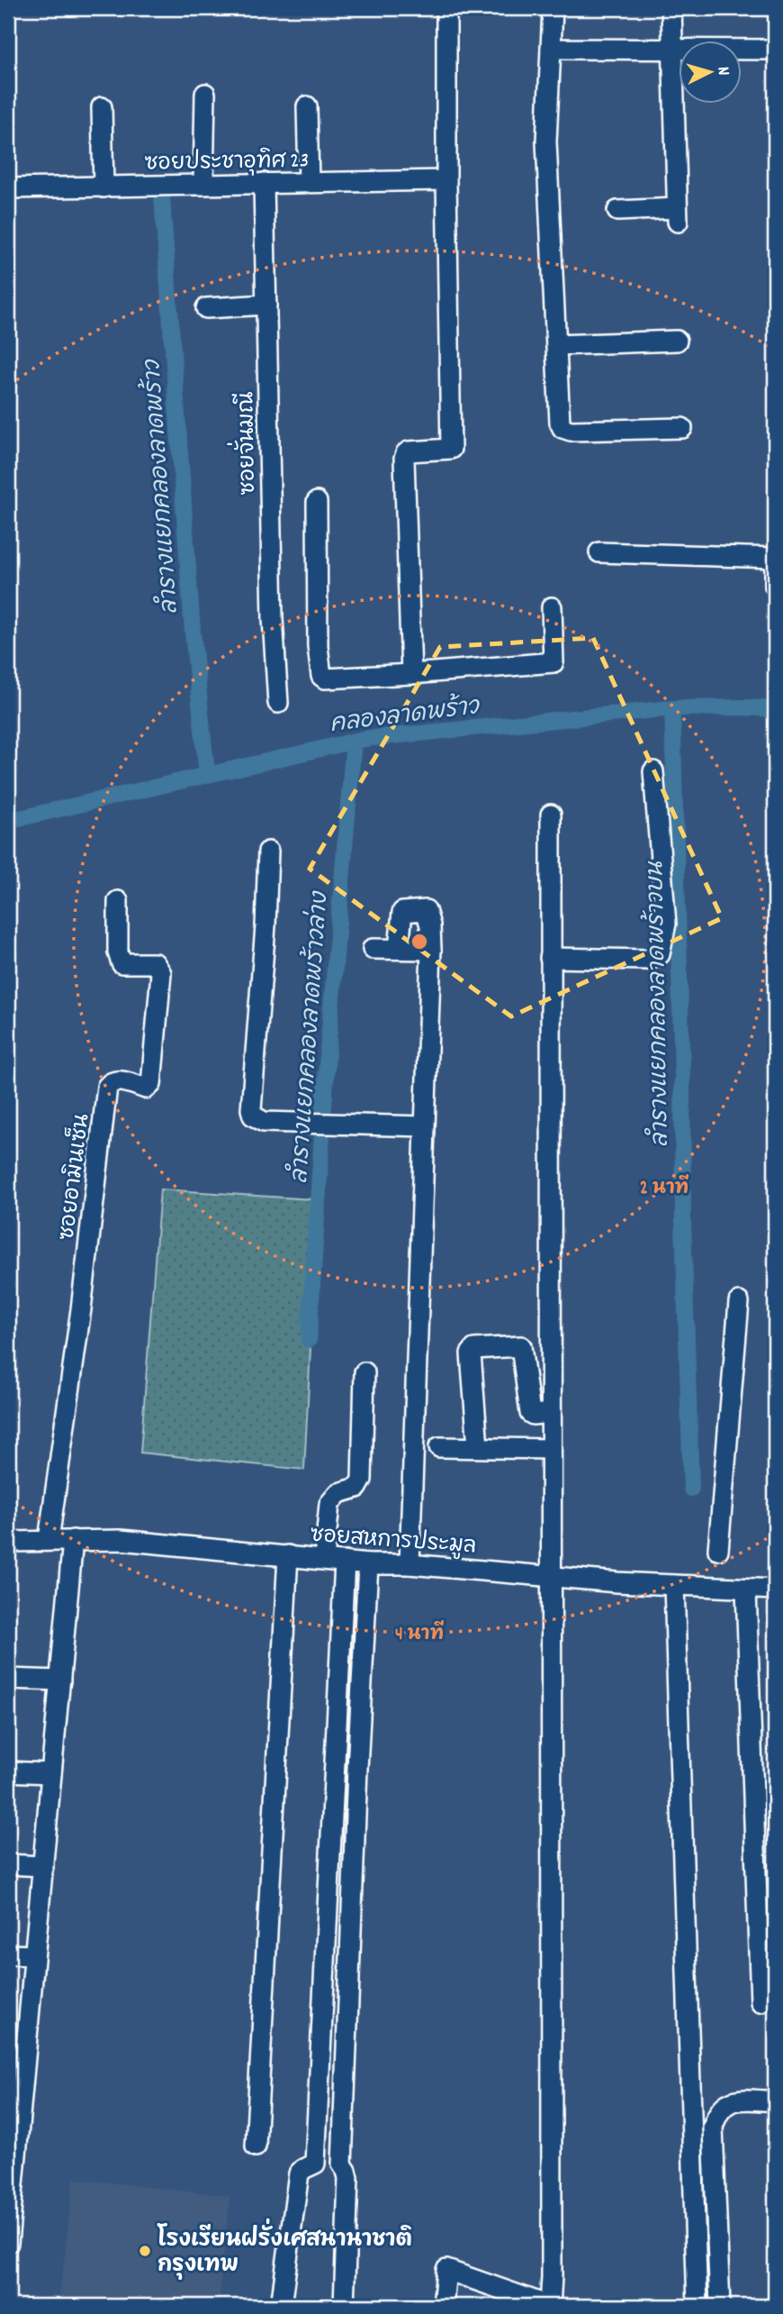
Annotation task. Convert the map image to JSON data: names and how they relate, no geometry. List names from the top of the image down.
{
  "streets": {
    "street": [
      "ซอยประชาอุทิศ 23",
      "ซอยจั่นมณี",
      "ซอยอามินเซ็น",
      "ซอยสหการประมูล"
    ]
  },
  "crossings": [
    ["ซอยประชาอุทิศ 23", "ซอยจั่นมณี"],
    ["ซอยอามินเซ็น", "ซอยสหการประมูล"]
  ],
  "water": [
    "ลำรางแยกคลองลาดพร้าว",
    "คลองลาดพร้าว",
    "ลำรางแยกคลองลาดพร้าวบน",
    "ลำรางแยกคลองลาดพร้าวล่าง"
  ],
  "places": ["โรงเรียนฝรั่งเศสนานาชาติ กรุงเทพ"],
  "north": "right",
  "rings": ["2 นาที", "4 นาที"]
}
